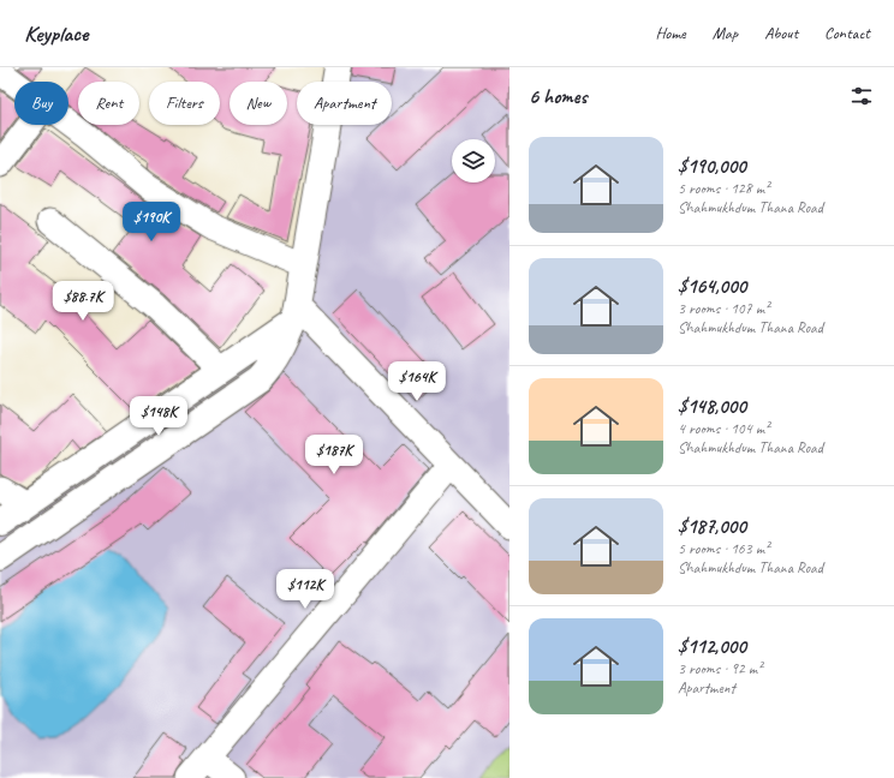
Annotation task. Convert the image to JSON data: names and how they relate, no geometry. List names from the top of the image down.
{
  "page": {
    "header": "Keyplace",
    "nav": [
      "Home",
      "Map",
      "About",
      "Contact"
    ],
    "heading": "6 homes",
    "chip": [
      "Buy",
      "Rent",
      "Filters",
      "New",
      "Apartment"
    ],
    "list": [
      {
        "name": "$190,000",
        "note": "5 rooms · 128 m² · Shahmukhdum Thana Road"
      },
      {
        "name": "$164,000",
        "note": "3 rooms · 107 m² · Shahmukhdum Thana Road"
      },
      {
        "name": "$148,000",
        "note": "4 rooms · 104 m² · Shahmukhdum Thana Road"
      },
      {
        "name": "$187,000",
        "note": "5 rooms · 163 m² · Shahmukhdum Thana Road"
      },
      {
        "name": "$112,000",
        "note": "3 rooms · 92 m² · Apartment"
      }
    ],
    "price": [
      "$190K",
      "$88.7K",
      "$164K",
      "$148K",
      "$187K",
      "$112K"
    ]
  }
}
